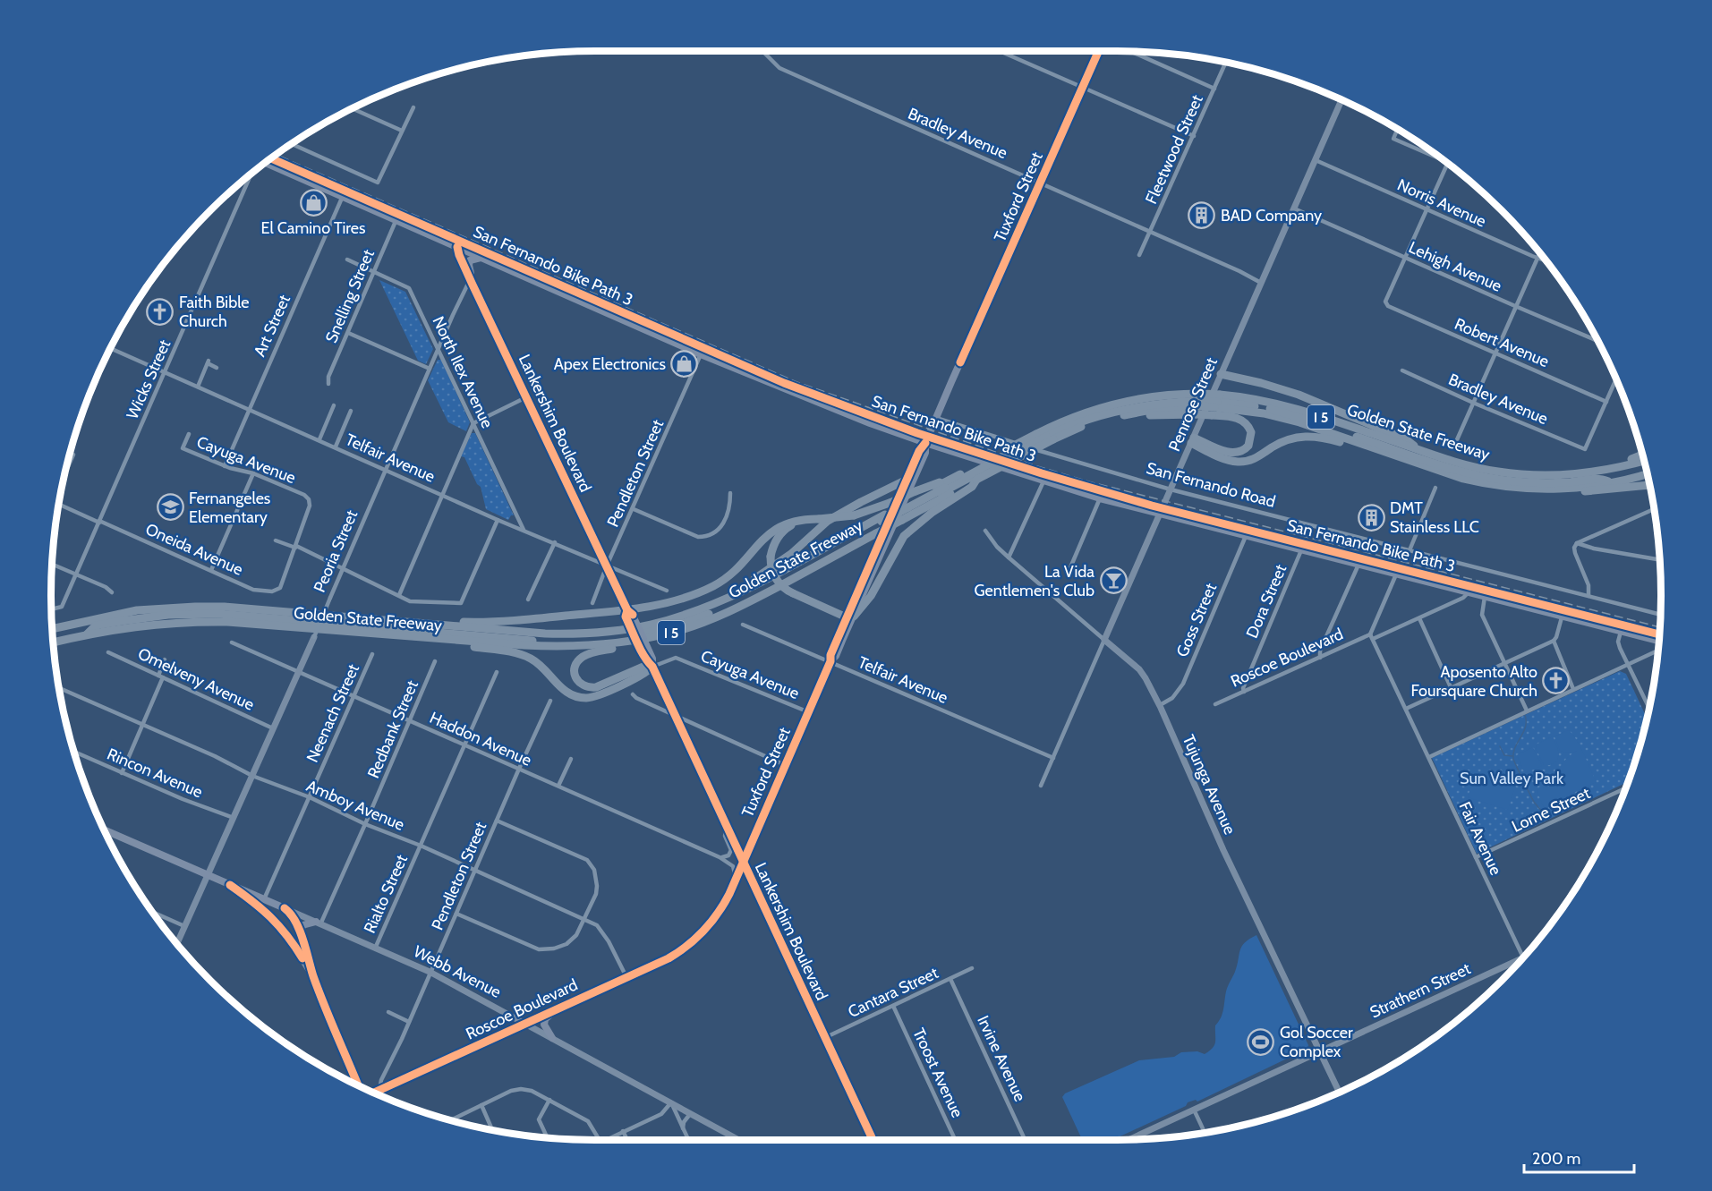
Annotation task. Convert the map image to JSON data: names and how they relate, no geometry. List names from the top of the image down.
{
  "streets": {
    "highway": ["I 5", "Golden State Freeway"],
    "main road": ["Tuxford Street", "Lankershim Boulevard", "Roscoe Boulevard"],
    "street": [
      "Bradley Avenue",
      "Fleetwood Street",
      "Norris Avenue",
      "Lehigh Avenue",
      "Snelling Street",
      "Art Street",
      "Robert Avenue",
      "North Ilex Avenue",
      "Wicks Street",
      "Penrose Street",
      "Telfair Avenue",
      "Cayuga Avenue",
      "Pendleton Street",
      "San Fernando Road",
      "Oneida Avenue",
      "Peoria Street",
      "Dora Street",
      "Goss Street",
      "Omelveny Avenue",
      "Neenach Street",
      "Redbank Street",
      "Haddon Avenue",
      "Rincon Avenue",
      "Tujunga Avenue",
      "Amboy Avenue",
      "Lorne Street",
      "Fair Avenue",
      "Rialto Street",
      "Webb Avenue",
      "Strathern Street",
      "Cantara Street",
      "Irvine Avenue",
      "Troost Avenue"
    ],
    "cycle path": ["San Fernando Bike Path 3"]
  },
  "crossings": [
    ["Bradley Avenue", "Fleetwood Street"],
    ["Bradley Avenue", "Tuxford Street"],
    ["Bradley Avenue", "Robert Avenue"],
    ["Bradley Avenue", "Penrose Street"],
    ["Tuxford Street", "Lankershim Boulevard"],
    ["Tuxford Street", "Telfair Avenue"],
    ["Tuxford Street", "Cayuga Avenue"],
    ["Tuxford Street", "San Fernando Road"],
    ["Tuxford Street", "Roscoe Boulevard"],
    ["Tuxford Street", "Haddon Avenue"],
    ["Norris Avenue", "Penrose Street"],
    ["Lehigh Avenue", "Robert Avenue"],
    ["Lehigh Avenue", "Penrose Street"],
    ["Snelling Street", "North Ilex Avenue"],
    ["Art Street", "Telfair Avenue"],
    ["Art Street", "Cayuga Avenue"],
    ["North Ilex Avenue", "Telfair Avenue"],
    ["North Ilex Avenue", "Peoria Street"],
    ["Wicks Street", "Telfair Avenue"],
    ["Wicks Street", "Oneida Avenue"],
    ["Penrose Street", "Telfair Avenue"],
    ["Penrose Street", "San Fernando Road"],
    ["Penrose Street", "Tujunga Avenue"],
    ["Lankershim Boulevard", "Telfair Avenue"],
    ["Lankershim Boulevard", "Cayuga Avenue"],
    ["Lankershim Boulevard", "Pendleton Street"],
    ["Lankershim Boulevard", "Peoria Street"],
    ["Lankershim Boulevard", "Cantara Street"],
    ["Telfair Avenue", "Pendleton Street"],
    ["Telfair Avenue", "Peoria Street"],
    ["Cayuga Avenue", "Oneida Avenue"],
    ["Pendleton Street", "Roscoe Boulevard"],
    ["Pendleton Street", "Haddon Avenue"],
    ["Pendleton Street", "Amboy Avenue"],
    ["Pendleton Street", "Webb Avenue"],
    ["Peoria Street", "Omelveny Avenue"],
    ["Peoria Street", "Haddon Avenue"],
    ["Peoria Street", "Rincon Avenue"],
    ["Peoria Street", "Amboy Avenue"],
    ["Dora Street", "Roscoe Boulevard"],
    ["Goss Street", "Tujunga Avenue"],
    ["Roscoe Boulevard", "Amboy Avenue"],
    ["Roscoe Boulevard", "Fair Avenue"],
    ["Roscoe Boulevard", "Webb Avenue"],
    ["Neenach Street", "Haddon Avenue"],
    ["Neenach Street", "Amboy Avenue"],
    ["Redbank Street", "Haddon Avenue"],
    ["Redbank Street", "Amboy Avenue"],
    ["Redbank Street", "Webb Avenue"],
    ["Haddon Avenue", "Rialto Street"],
    ["Tujunga Avenue", "Strathern Street"],
    ["Amboy Avenue", "Rialto Street"],
    ["Lorne Street", "Fair Avenue"],
    ["Fair Avenue", "Strathern Street"],
    ["Rialto Street", "Webb Avenue"],
    ["Cantara Street", "Irvine Avenue"],
    ["Cantara Street", "Troost Avenue"]
  ],
  "parks": ["Sun Valley Park"],
  "places": {
    "shop": ["El Camino Tires", "Apex Electronics"],
    "building": ["BAD Company", "DMT Stainless LLC"],
    "church": ["Faith Bible Church", "Aposento Alto Foursquare Church"],
    "school or university": ["Fernangeles Elementary"],
    "bar": ["La Vida Gentlemen's Club"],
    "sports": ["Gol Soccer Complex"]
  },
  "scale_bar": "200 m"
}
